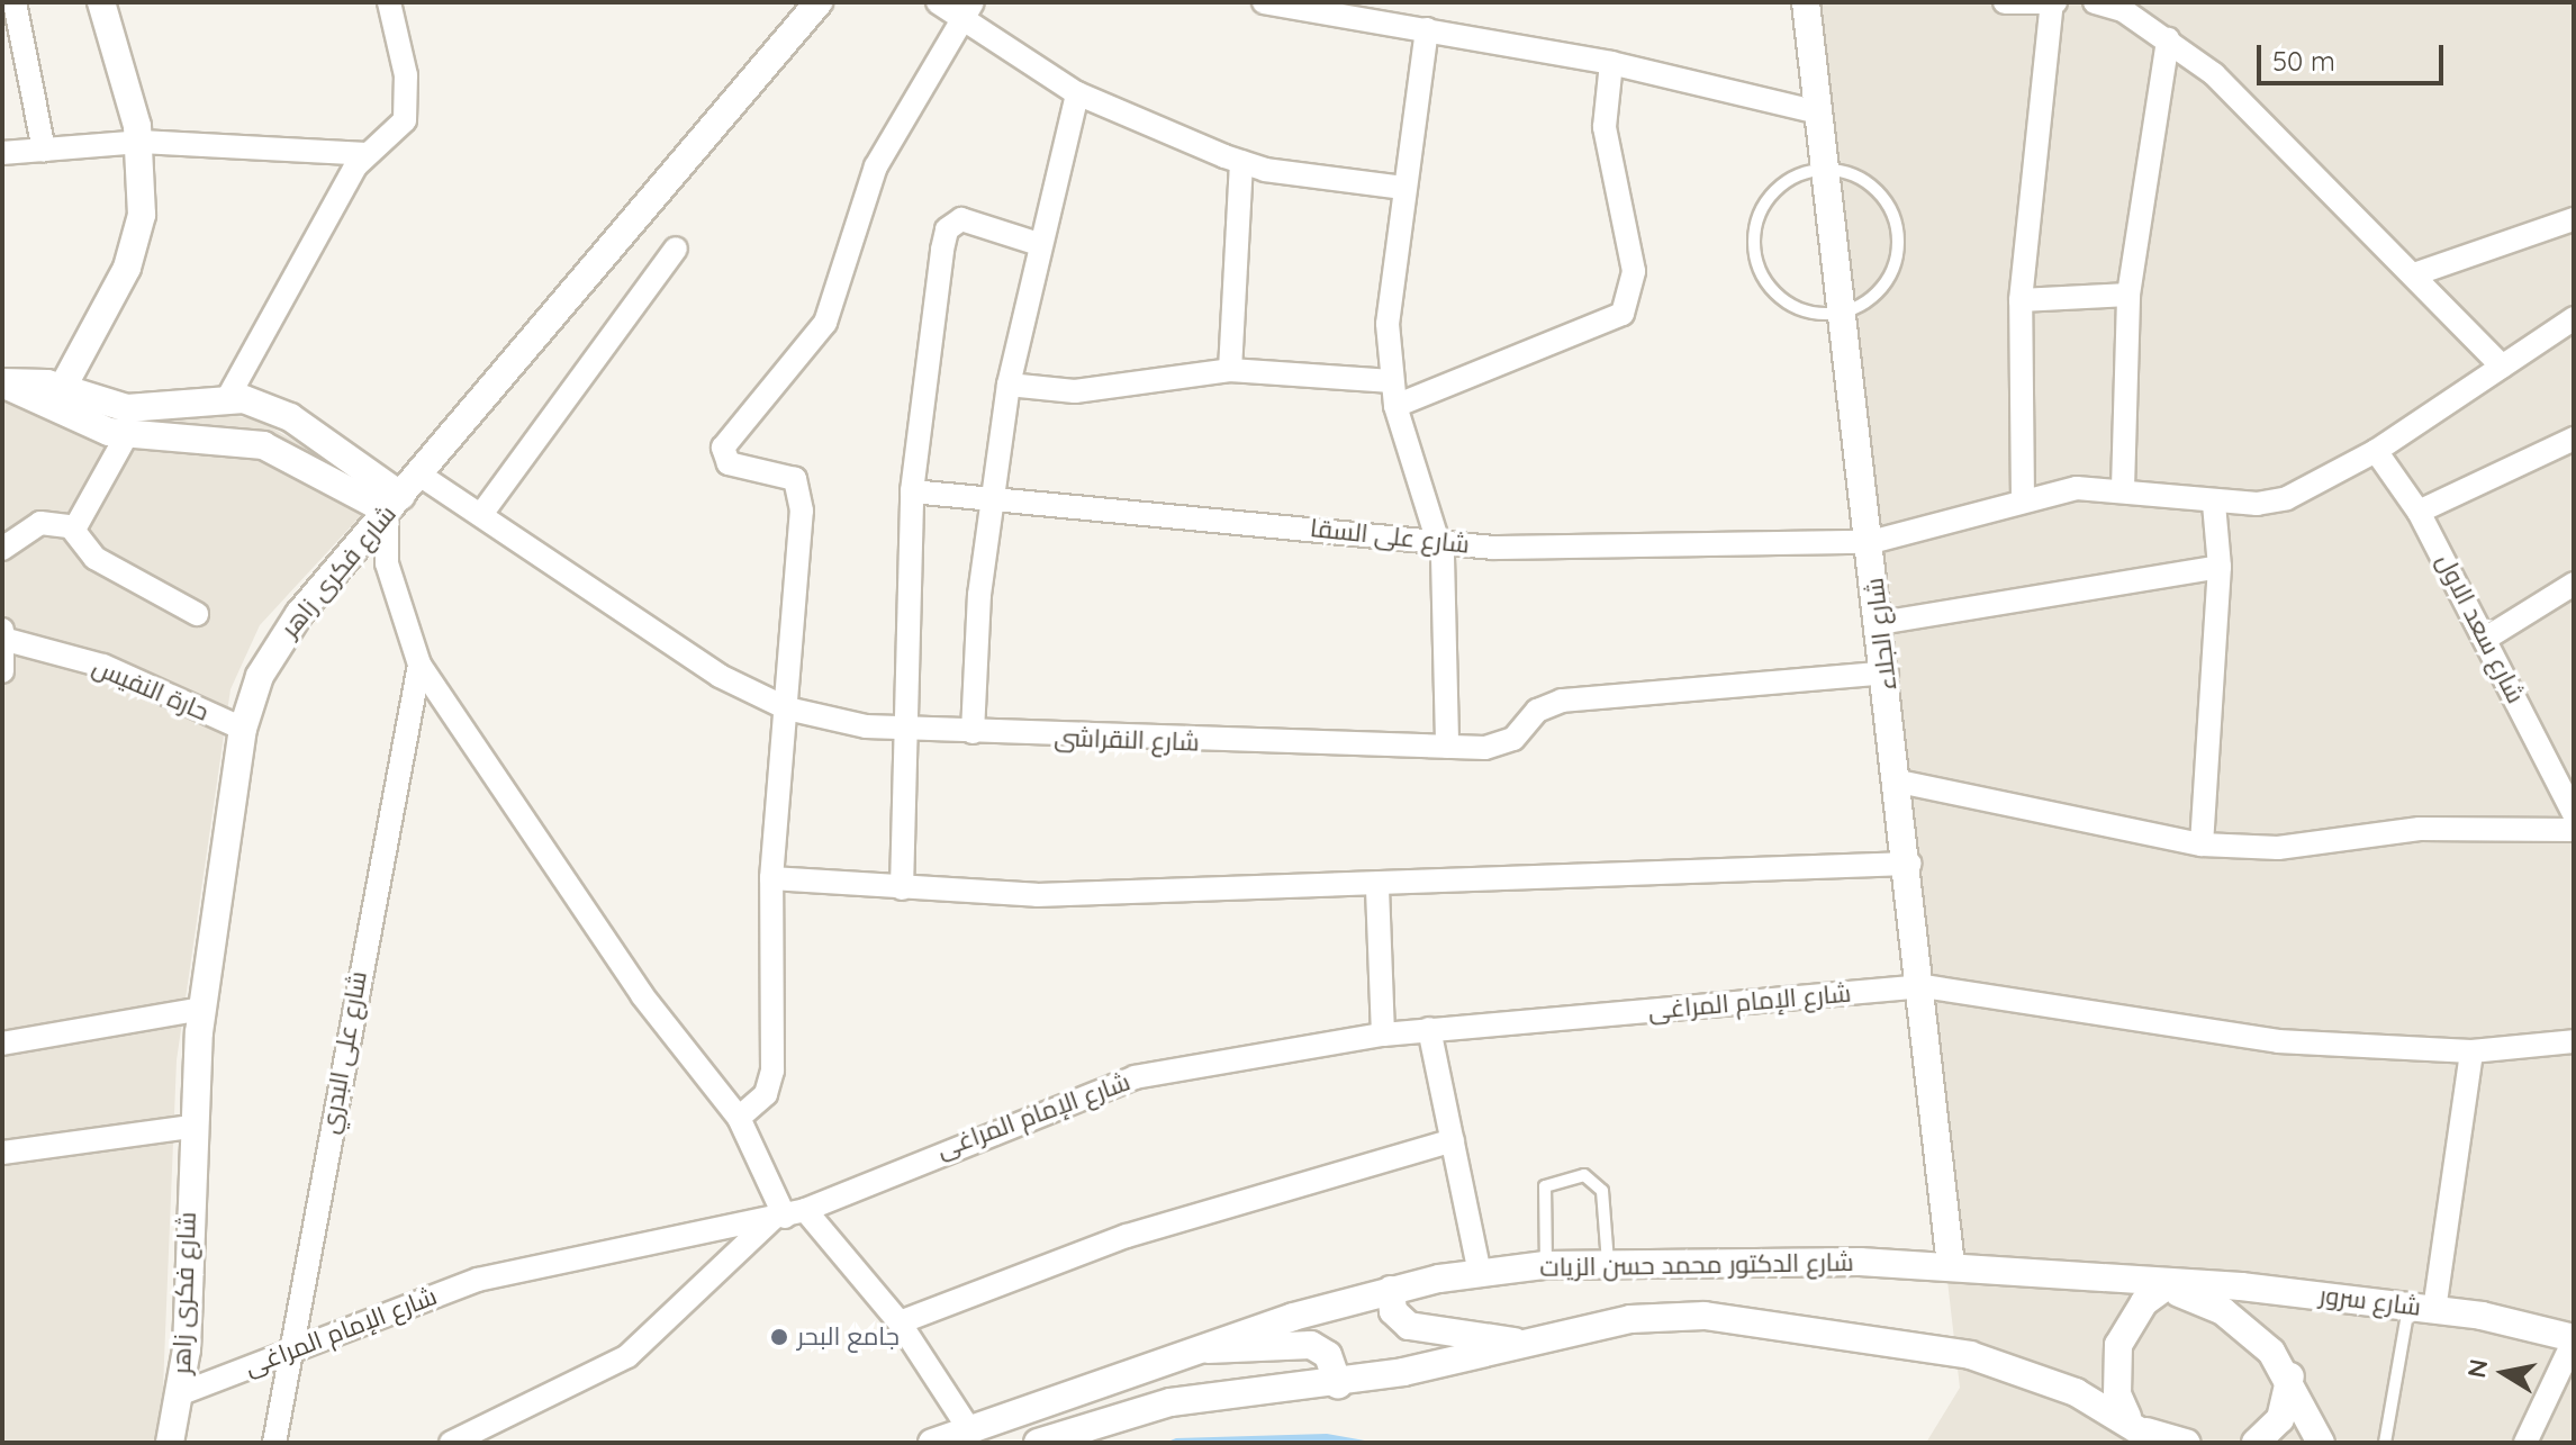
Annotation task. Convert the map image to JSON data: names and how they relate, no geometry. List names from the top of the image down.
{
  "streets": {
    "street": [
      "شارع على السقا",
      "شارع فكرى زاهر",
      "شارع سعد الاول",
      "شارع الجلاء",
      "حارة النفيس",
      "شارع النقراشى",
      "شارع الإمام المراغى",
      "شارع على البدري",
      "شارع الدكتور محمد حسن الزيات",
      "شارع سرور"
    ]
  },
  "crossings": [
    ["شارع على السقا", "شارع سعد الاول"],
    ["شارع على السقا", "شارع الجلاء"],
    ["شارع فكرى زاهر", "حارة النفيس"],
    ["شارع فكرى زاهر", "شارع النقراشى"],
    ["شارع فكرى زاهر", "شارع الإمام المراغى"],
    ["شارع الجلاء", "شارع النقراشى"],
    ["شارع الجلاء", "شارع الإمام المراغى"],
    ["شارع الجلاء", "شارع الدكتور محمد حسن الزيات"],
    ["شارع الإمام المراغى", "شارع على البدري"],
    ["شارع الدكتور محمد حسن الزيات", "شارع سرور"]
  ],
  "places": ["جامع البحر"],
  "scale_bar": "50 m",
  "north": "left"
}
